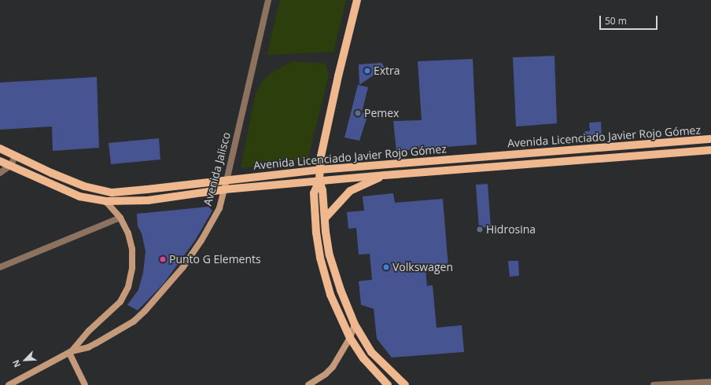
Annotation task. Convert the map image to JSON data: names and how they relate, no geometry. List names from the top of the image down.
{
  "streets": {
    "main road": ["Avenida Licenciado Javier Rojo Gómez", "Avenida Jalisco"]
  },
  "crossings": [
    ["Avenida Licenciado Javier Rojo Gómez", "Avenida Jalisco"]
  ],
  "places": [
    "Extra",
    "Pemex",
    "Hidrosina",
    "Punto G Elements",
    "Volkswagen"
  ],
  "scale_bar": "50 m",
  "north": "bottom left"
}
